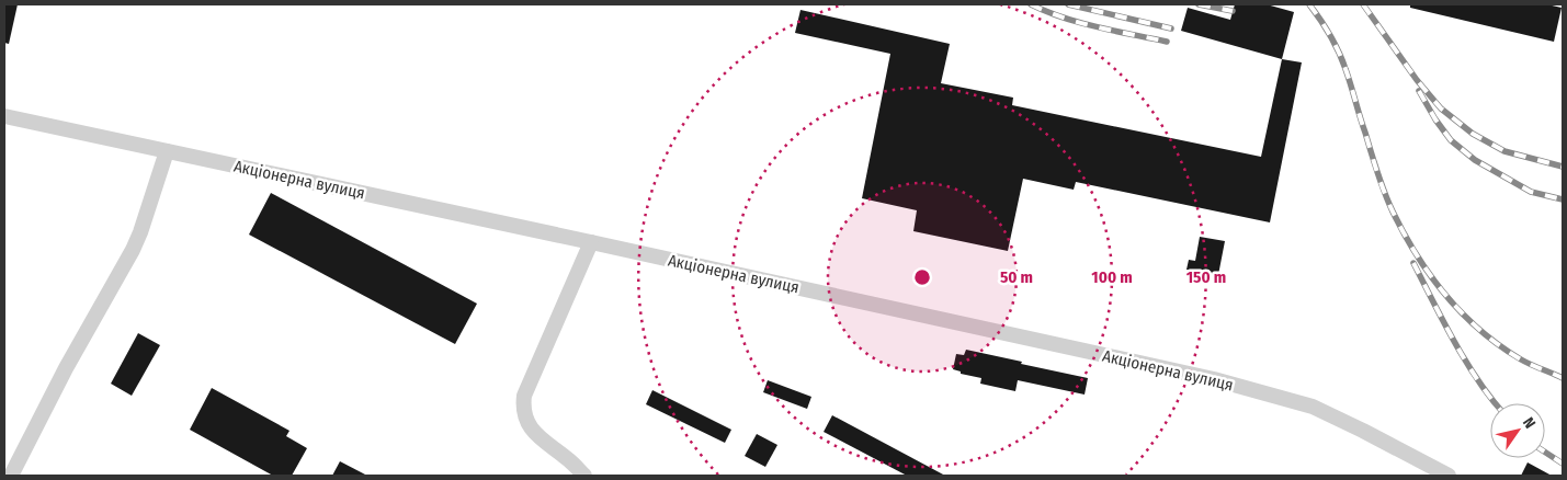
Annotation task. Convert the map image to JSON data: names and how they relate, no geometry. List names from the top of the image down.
{
  "streets": {
    "street": ["Акціонерна вулиця"]
  },
  "north": "top right",
  "rings": ["50 m", "100 m", "150 m"]
}
